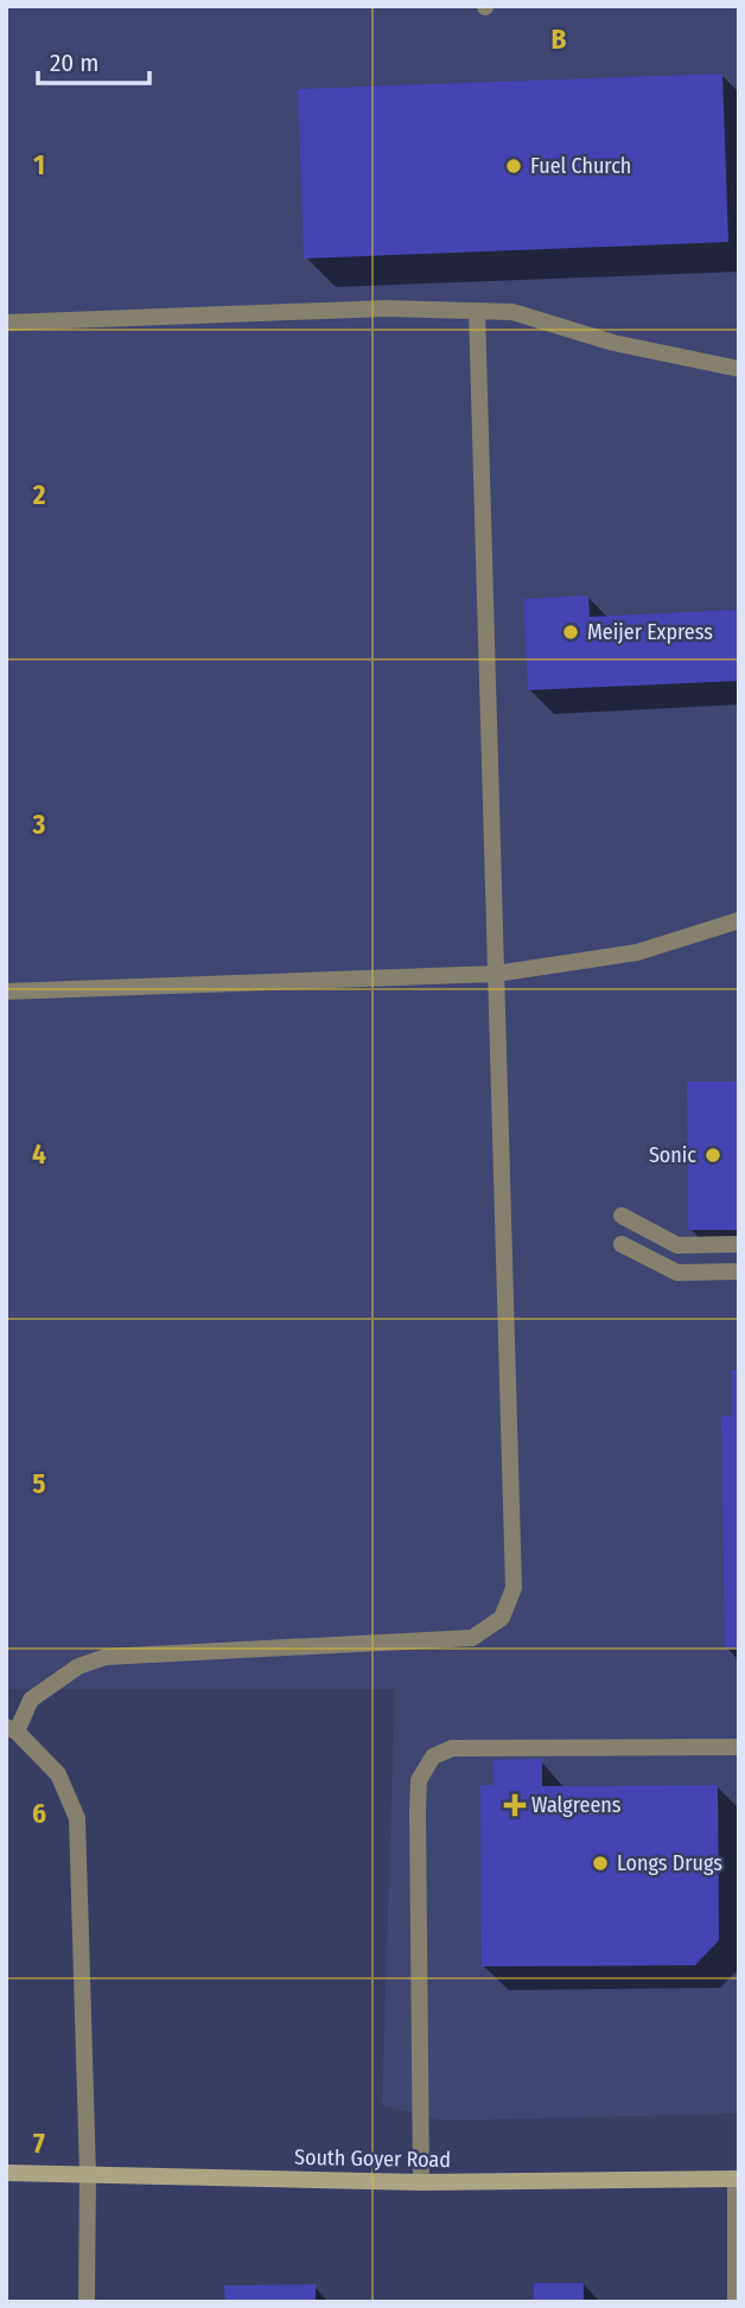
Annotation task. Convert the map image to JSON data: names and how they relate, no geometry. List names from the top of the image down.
{
  "streets": {
    "street": ["South Goyer Road"]
  },
  "places": {
    "other": [
      "Fuel Church",
      "Meijer Express",
      "Sonic",
      "Longs Drugs"
    ],
    "health": ["Walgreens"]
  },
  "scale_bar": "20 m",
  "grid": {
    "columns": ["B"],
    "rows": [
      "1",
      "2",
      "3",
      "4",
      "5",
      "6",
      "7"
    ]
  }
}
